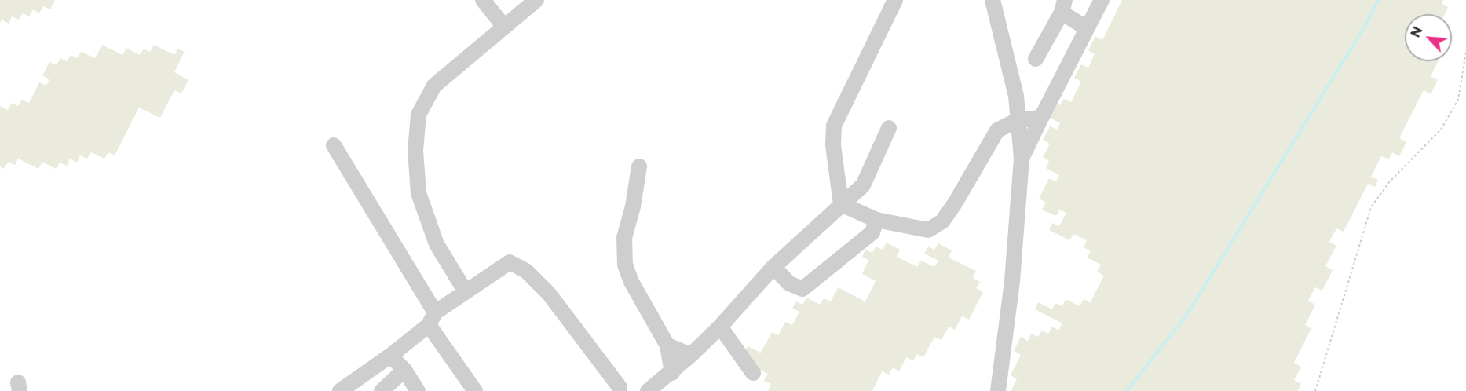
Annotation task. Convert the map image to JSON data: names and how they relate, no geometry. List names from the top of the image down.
{
  "north": "top left"
}
